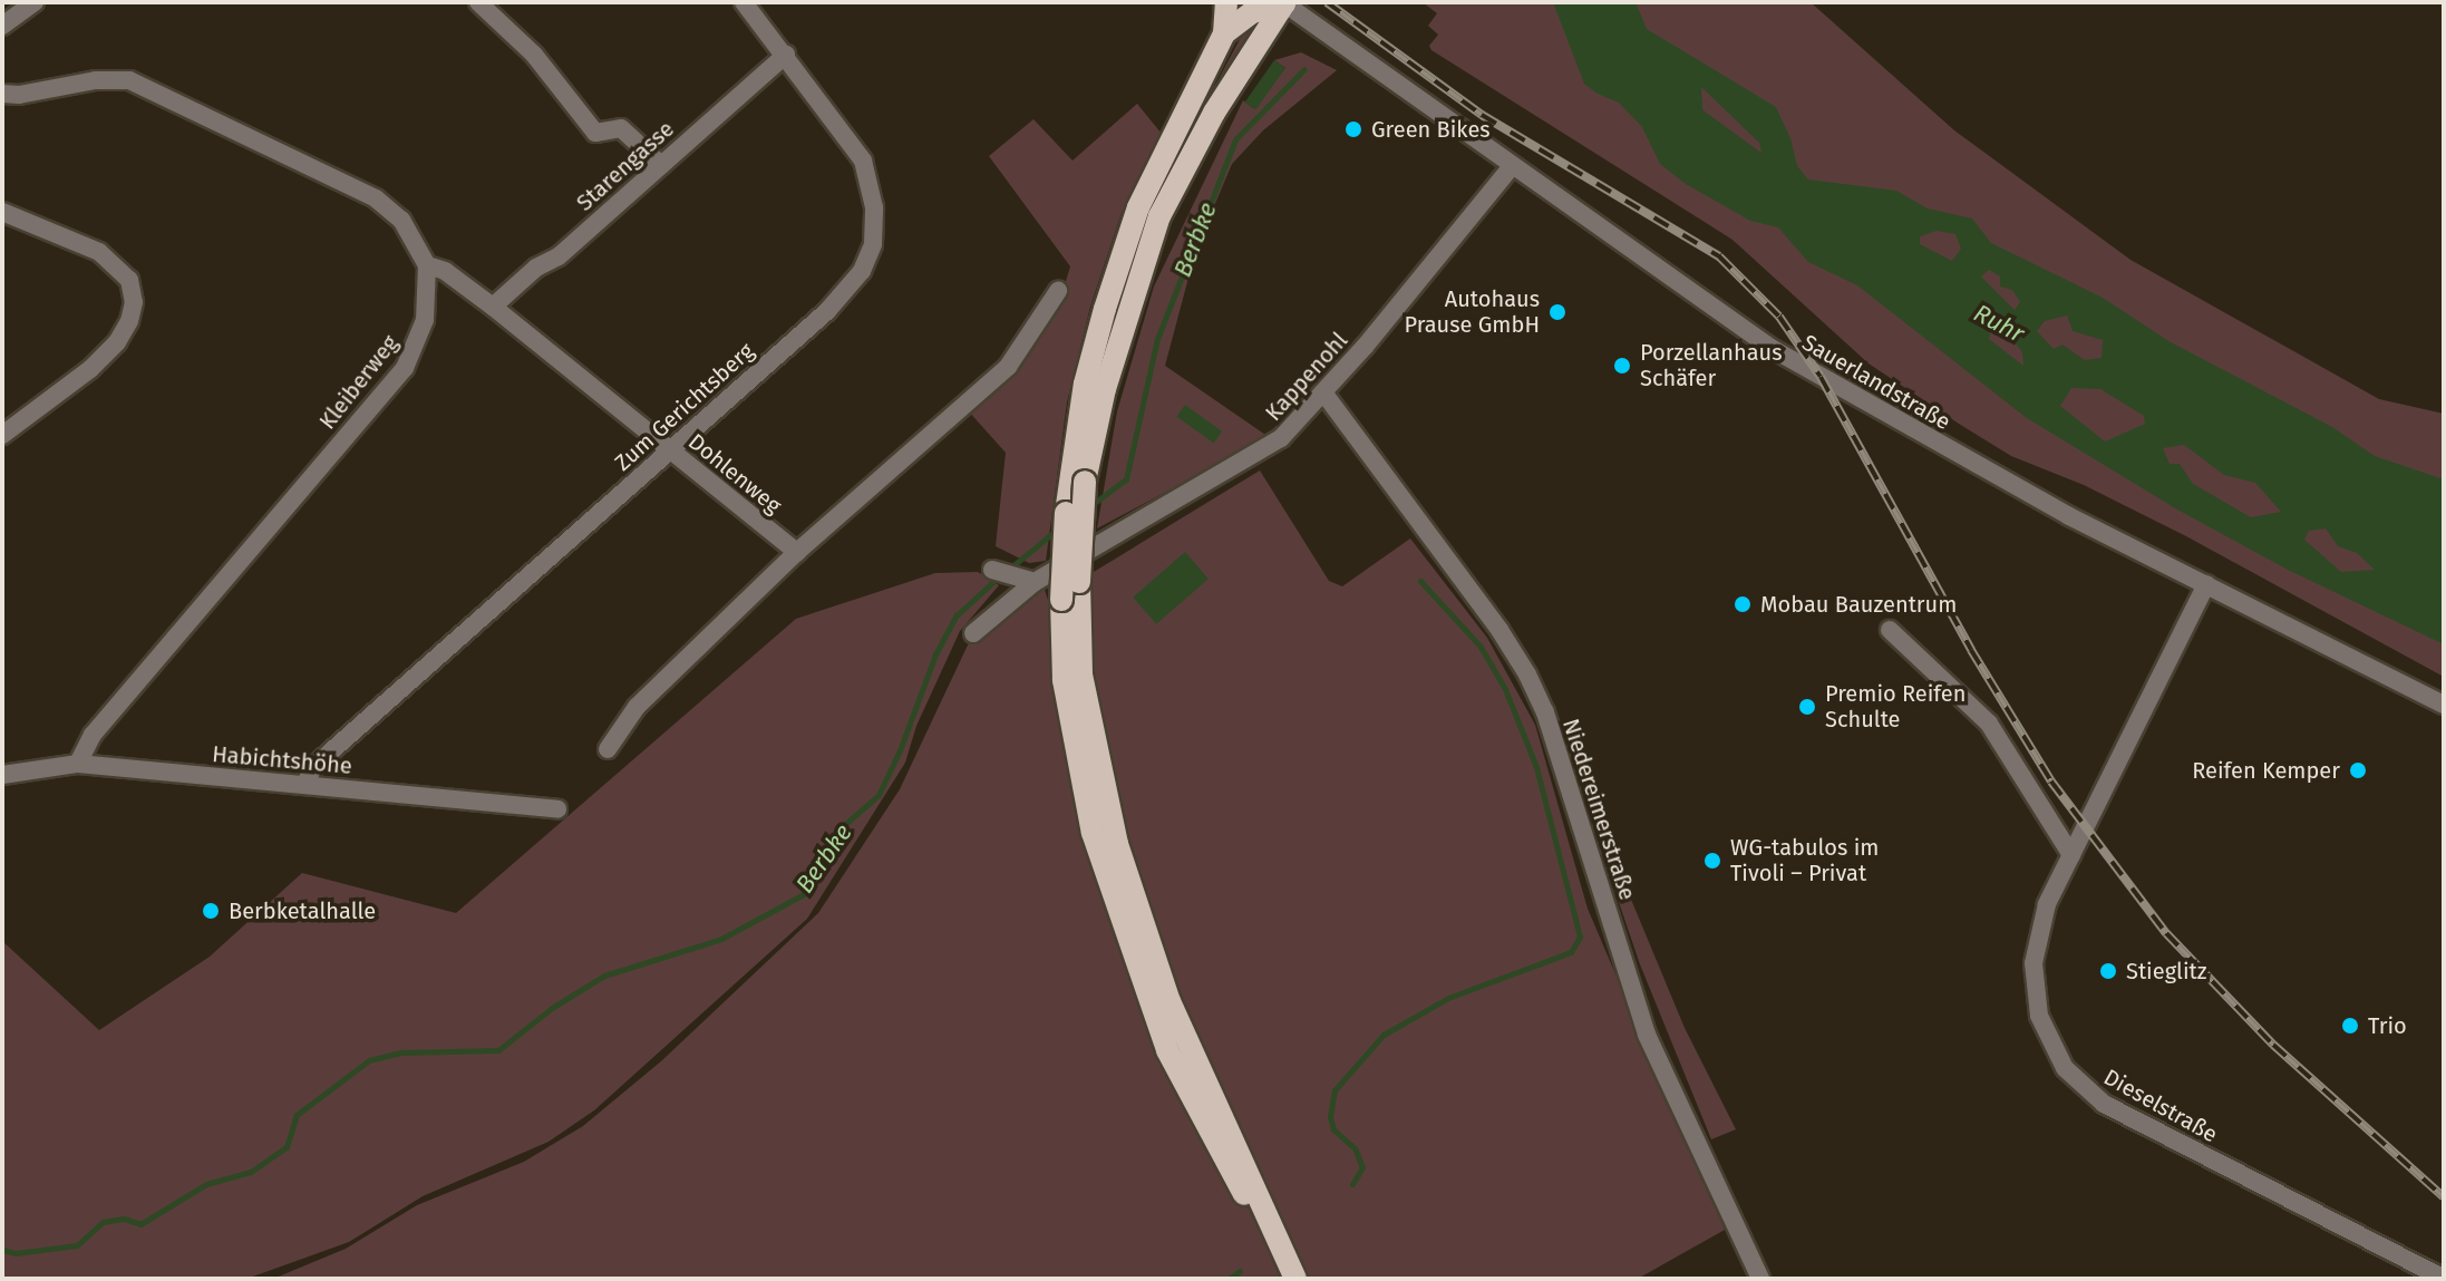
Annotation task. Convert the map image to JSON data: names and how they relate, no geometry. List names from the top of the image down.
{
  "streets": {
    "street": [
      "Starengasse",
      "Kappenohl",
      "Kleiberweg",
      "Sauerlandstraße",
      "Zum Gerichtsberg",
      "Dohlenweg",
      "Habichtshöhe",
      "Niedereimerstraße",
      "Dieselstraße"
    ]
  },
  "crossings": [
    ["Starengasse", "Zum Gerichtsberg"],
    ["Starengasse", "Dohlenweg"],
    ["Kappenohl", "Sauerlandstraße"],
    ["Kappenohl", "Niedereimerstraße"],
    ["Kleiberweg", "Dohlenweg"],
    ["Kleiberweg", "Habichtshöhe"],
    ["Sauerlandstraße", "Dieselstraße"],
    ["Zum Gerichtsberg", "Dohlenweg"],
    ["Zum Gerichtsberg", "Habichtshöhe"]
  ],
  "water": ["Berbke", "Ruhr"],
  "places": [
    "Green Bikes",
    "Autohaus Prause GmbH",
    "Porzellanhaus Schäfer",
    "Mobau Bauzentrum",
    "Premio Reifen Schulte",
    "Reifen Kemper",
    "WG-tabulos im Tivoli – Privat",
    "Berbketalhalle",
    "Stieglitz",
    "Trio"
  ]
}
